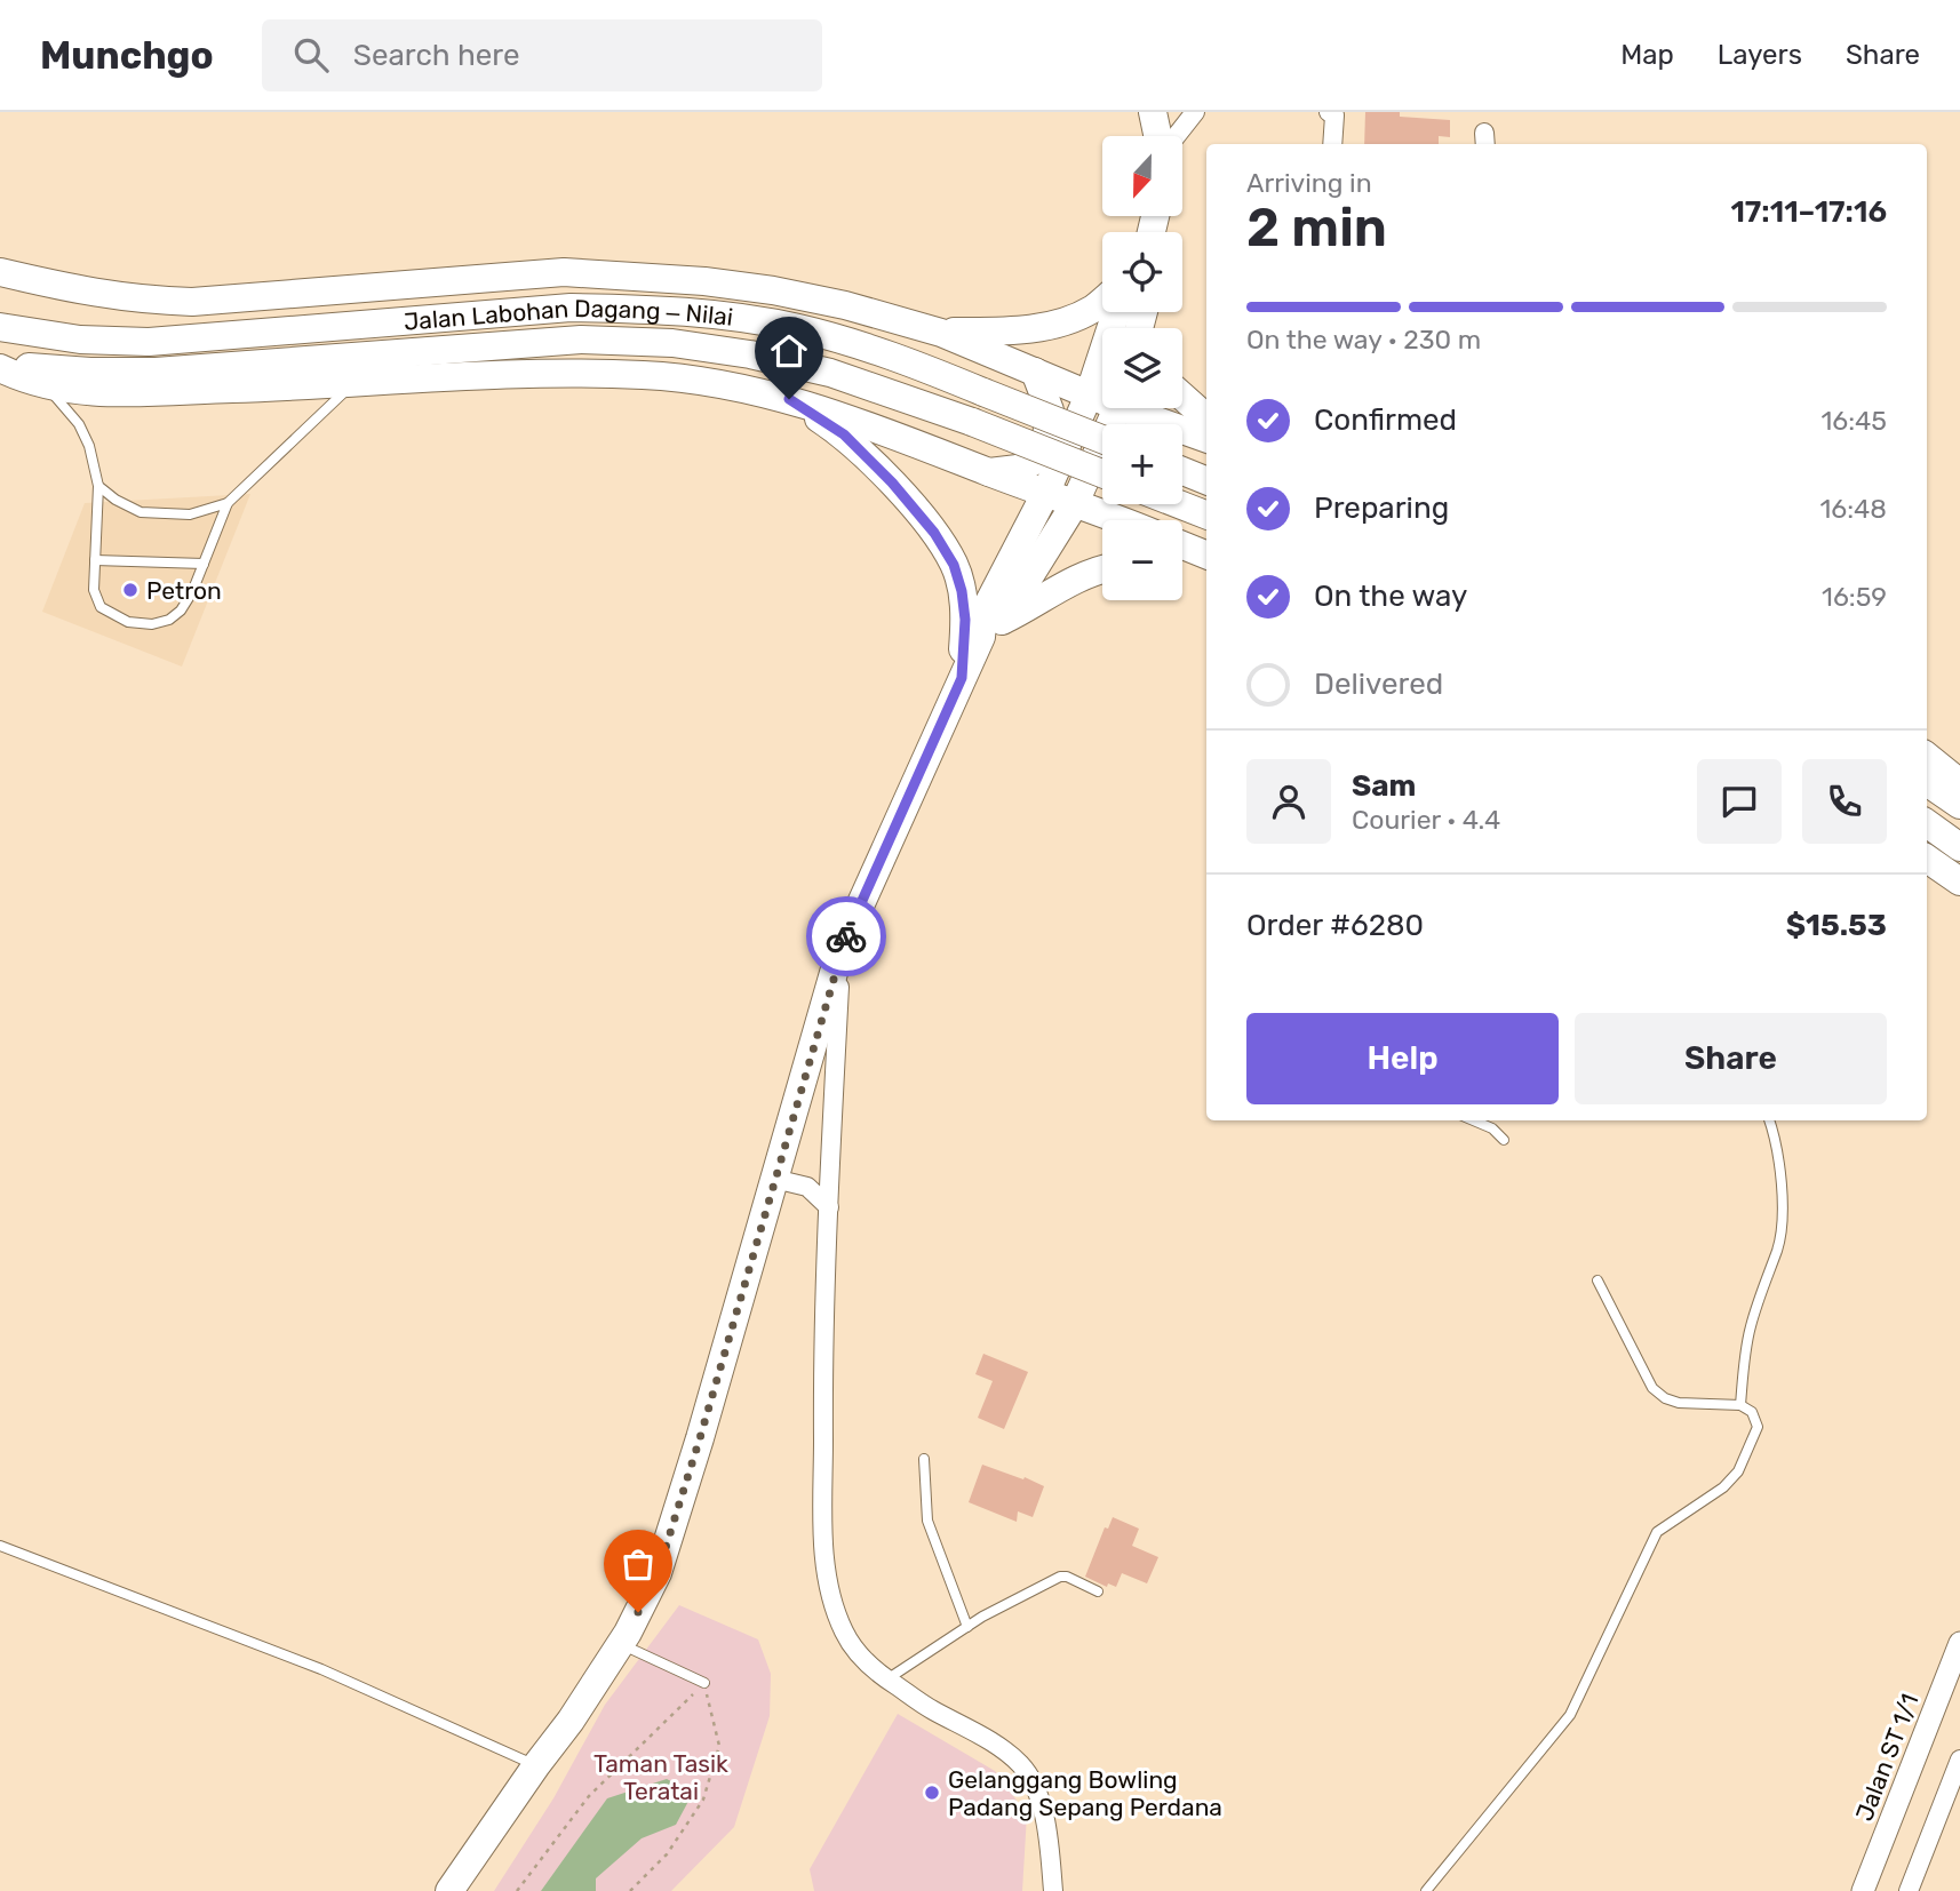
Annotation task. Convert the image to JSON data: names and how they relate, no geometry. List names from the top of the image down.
{
  "streets": {
    "main road": ["Jalan Labohan Dagang ‒ Nilai"],
    "street": ["Jalan ST 1/1"]
  },
  "parks": ["Taman Tasik Teratai"],
  "places": ["Petron", "Gelanggang Bowling Padang Sepang Perdana"],
  "north": "bottom",
  "page": {
    "header": "Munchgo",
    "search": "Search here",
    "nav": ["Map", "Layers", "Share"],
    "map_buttons": ["+", "−"],
    "heading": ["2 min", "Arriving in", "17:11–17:16"],
    "panel": [
      "Sam",
      "Courier · 4.4",
      "Order #6280",
      "$15.53"
    ],
    "bar": "On the way · 230 m",
    "list": [
      ["Confirmed", "16:45"],
      ["Preparing", "16:48"],
      ["On the way", "16:59"],
      "Delivered"
    ],
    "buttons": ["Help", "Share"]
  }
}
